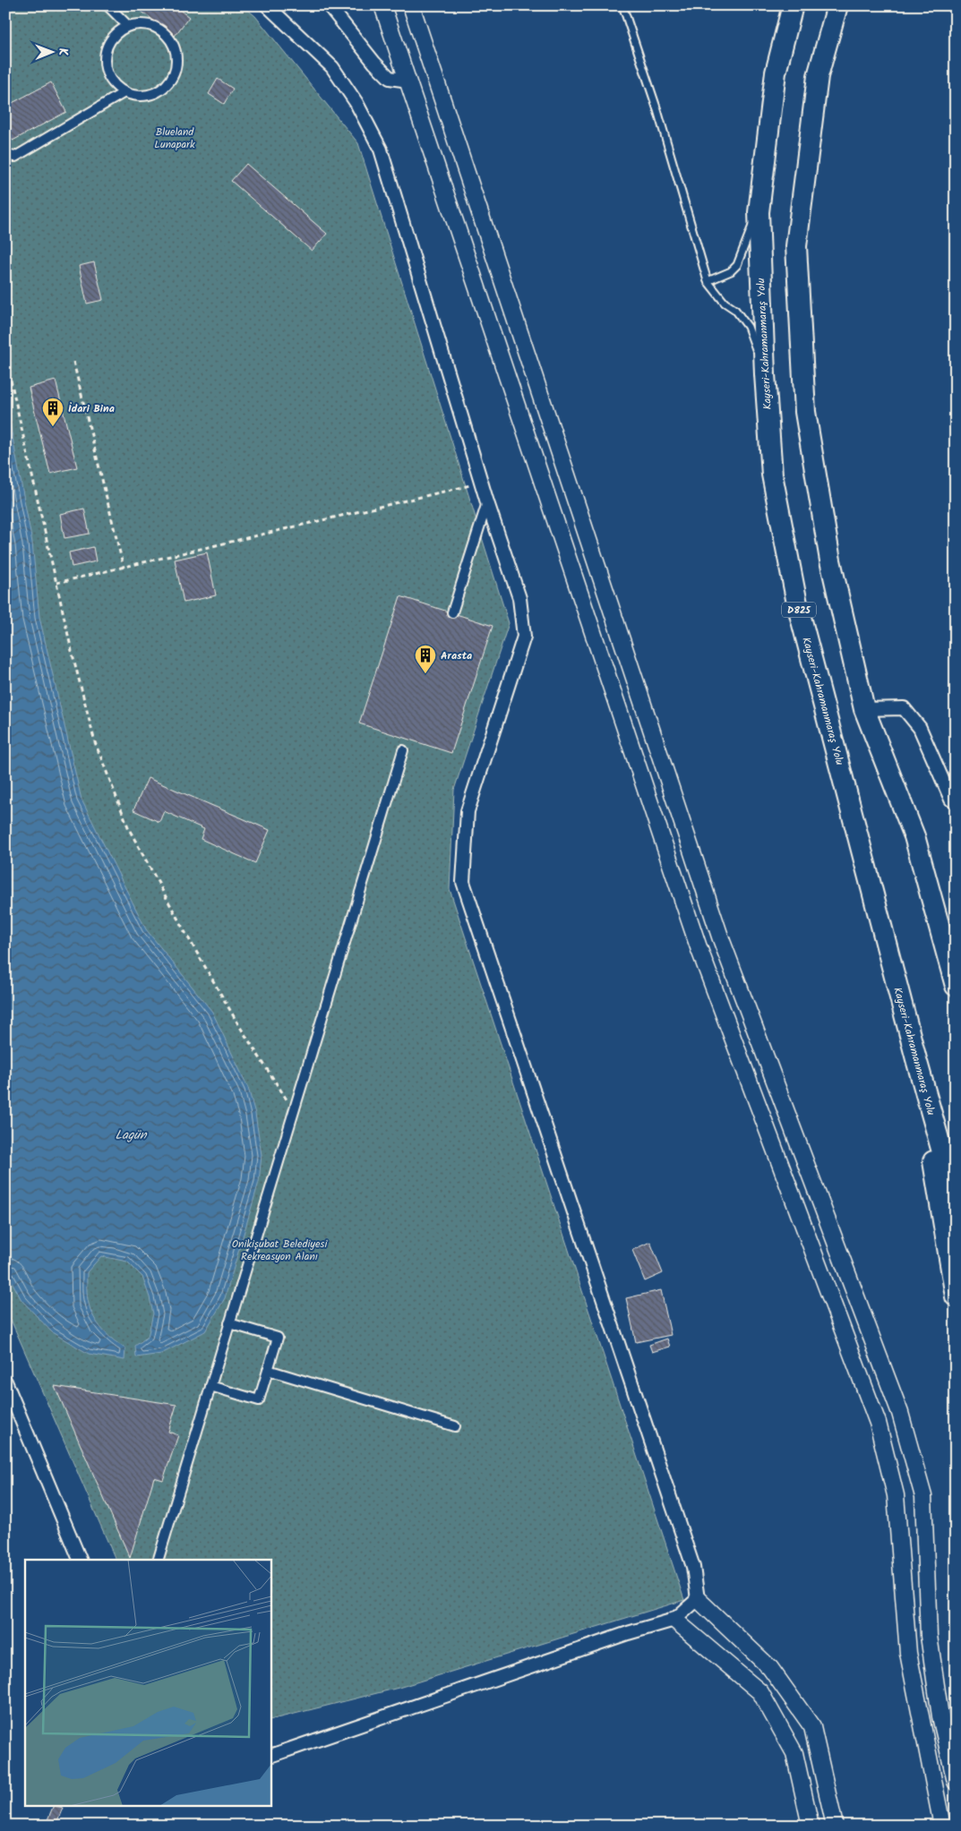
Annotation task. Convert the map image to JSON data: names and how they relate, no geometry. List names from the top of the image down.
{
  "streets": {
    "highway": ["Kayseri-Kahramanmaraş Yolu", "D825"]
  },
  "water": ["Lagün"],
  "parks": ["Blueland Lunapark", "Onikişubat Belediyesi Rekreasyon Alanı"],
  "places": {
    "building": ["İdari Bina", "Arasta"]
  },
  "north": "right"
}
